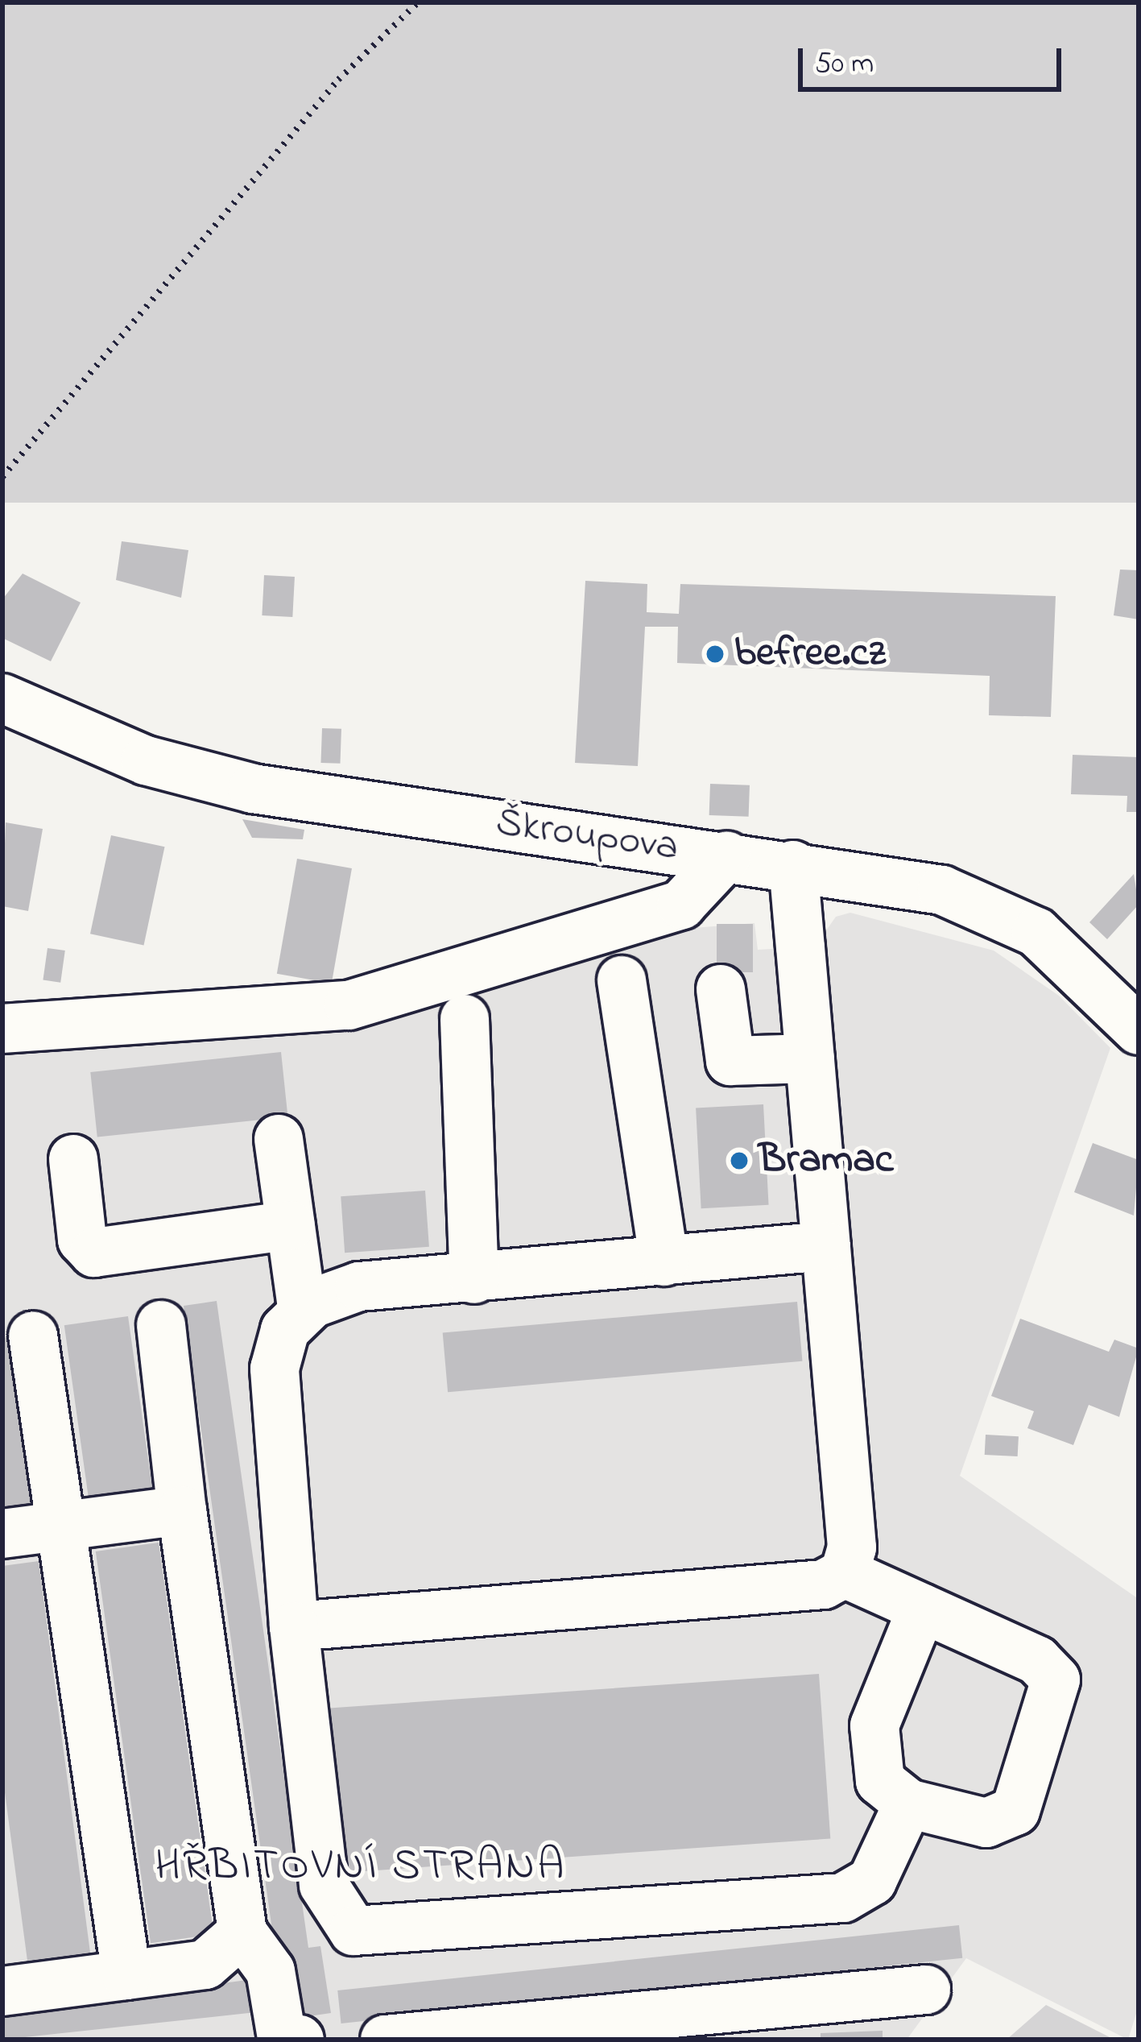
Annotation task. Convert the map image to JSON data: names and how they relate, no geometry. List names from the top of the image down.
{
  "streets": {
    "street": ["Škroupova"]
  },
  "districts": ["HŘBITOVNÍ STRANA"],
  "places": ["befree.cz", "Bramac"],
  "scale_bar": "50 m"
}
